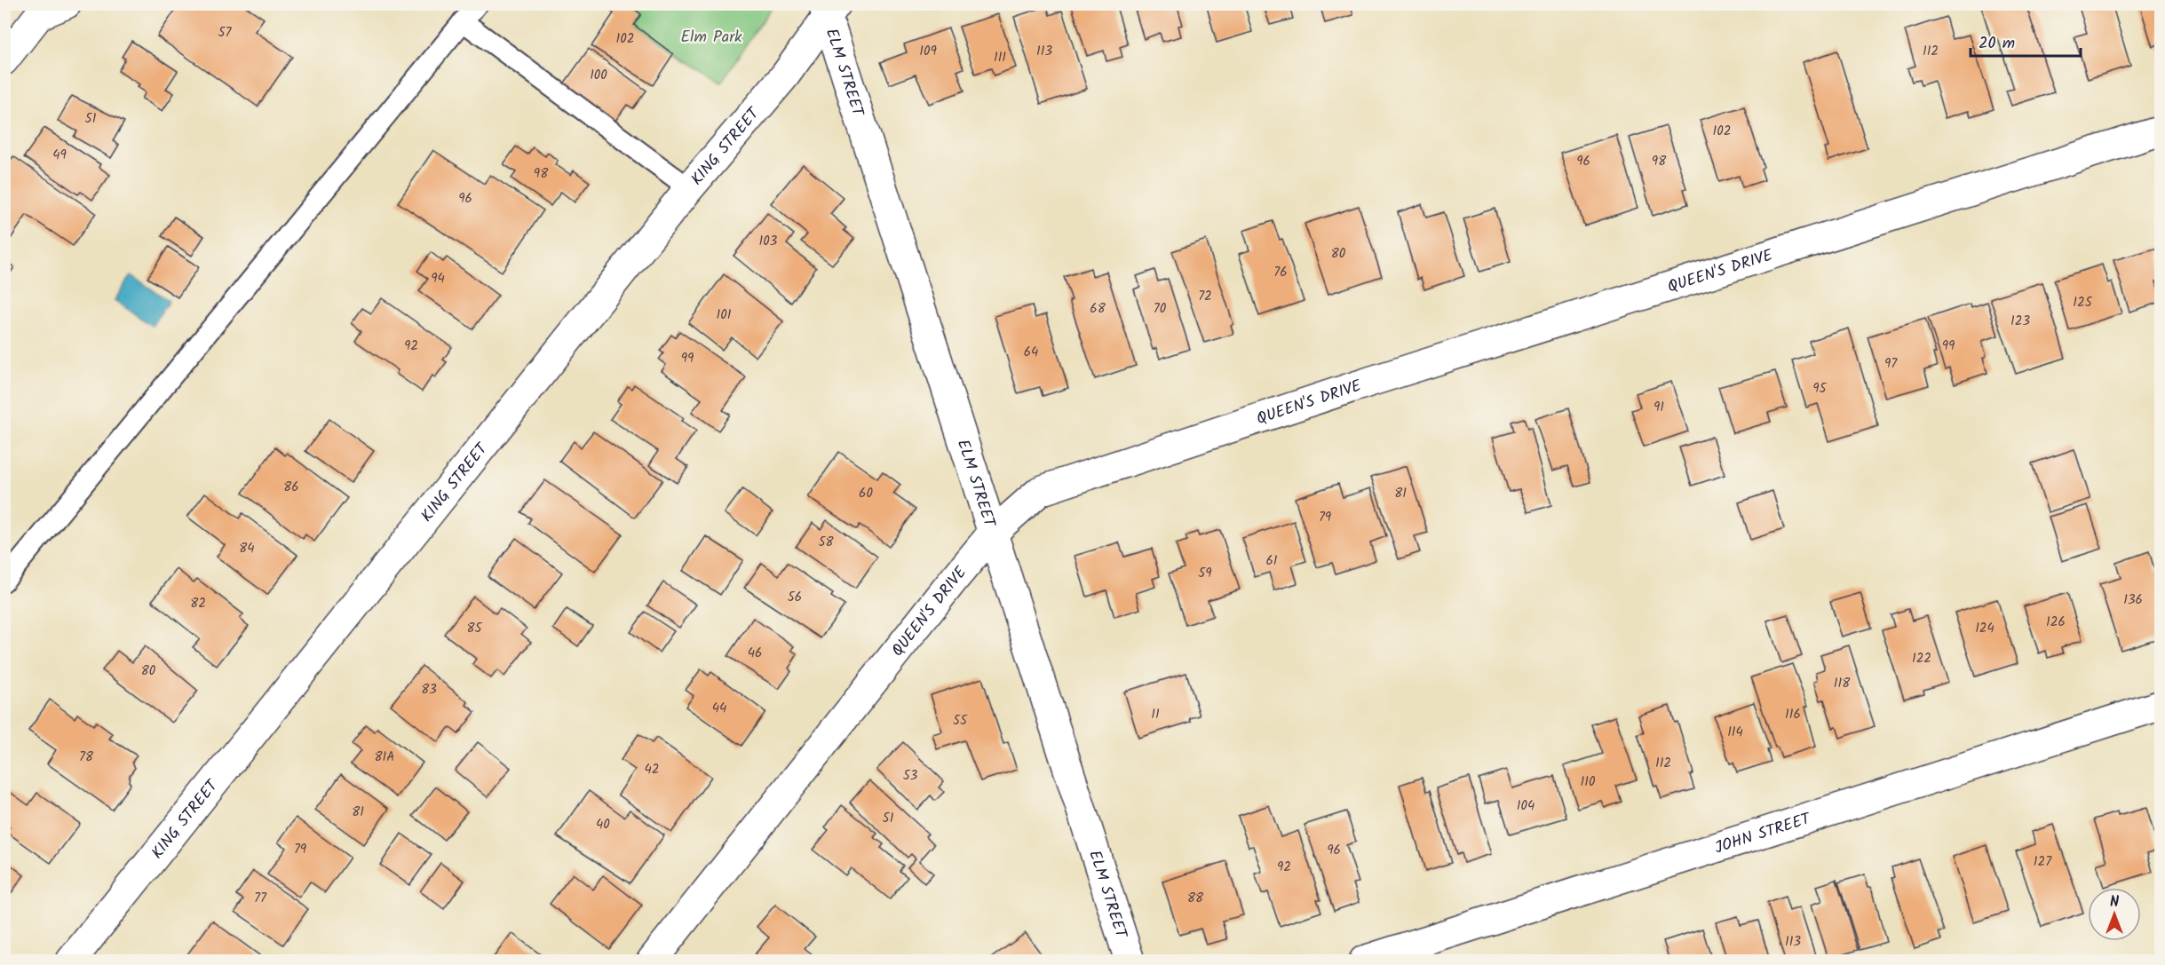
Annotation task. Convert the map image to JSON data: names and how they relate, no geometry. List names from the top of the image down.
{
  "streets": {
    "street": [
      "ELM STREET",
      "KING STREET",
      "QUEEN'S DRIVE",
      "JOHN STREET"
    ]
  },
  "crossings": [
    ["ELM STREET", "KING STREET"],
    ["ELM STREET", "QUEEN'S DRIVE"]
  ],
  "parks": ["Elm Park"],
  "house_numbers": [
    "57",
    "102",
    "109",
    "113",
    "112",
    "111",
    "100",
    "51",
    "102",
    "49",
    "96",
    "98",
    "98",
    "96",
    "103",
    "80",
    "76",
    "94",
    "72",
    "125",
    "68",
    "70",
    "101",
    "123",
    "92",
    "99",
    "64",
    "99",
    "97",
    "95",
    "91",
    "86",
    "60",
    "81",
    "79",
    "58",
    "84",
    "61",
    "59",
    "56",
    "136",
    "82",
    "126",
    "85",
    "124",
    "46",
    "122",
    "80",
    "118",
    "83",
    "44",
    "11",
    "116",
    "55",
    "114",
    "78",
    "81A",
    "112",
    "42",
    "53",
    "110",
    "104",
    "81",
    "51",
    "40",
    "79",
    "96",
    "127",
    "92",
    "77",
    "88",
    "113"
  ],
  "scale_bar": "20 m",
  "north": "top"
}
